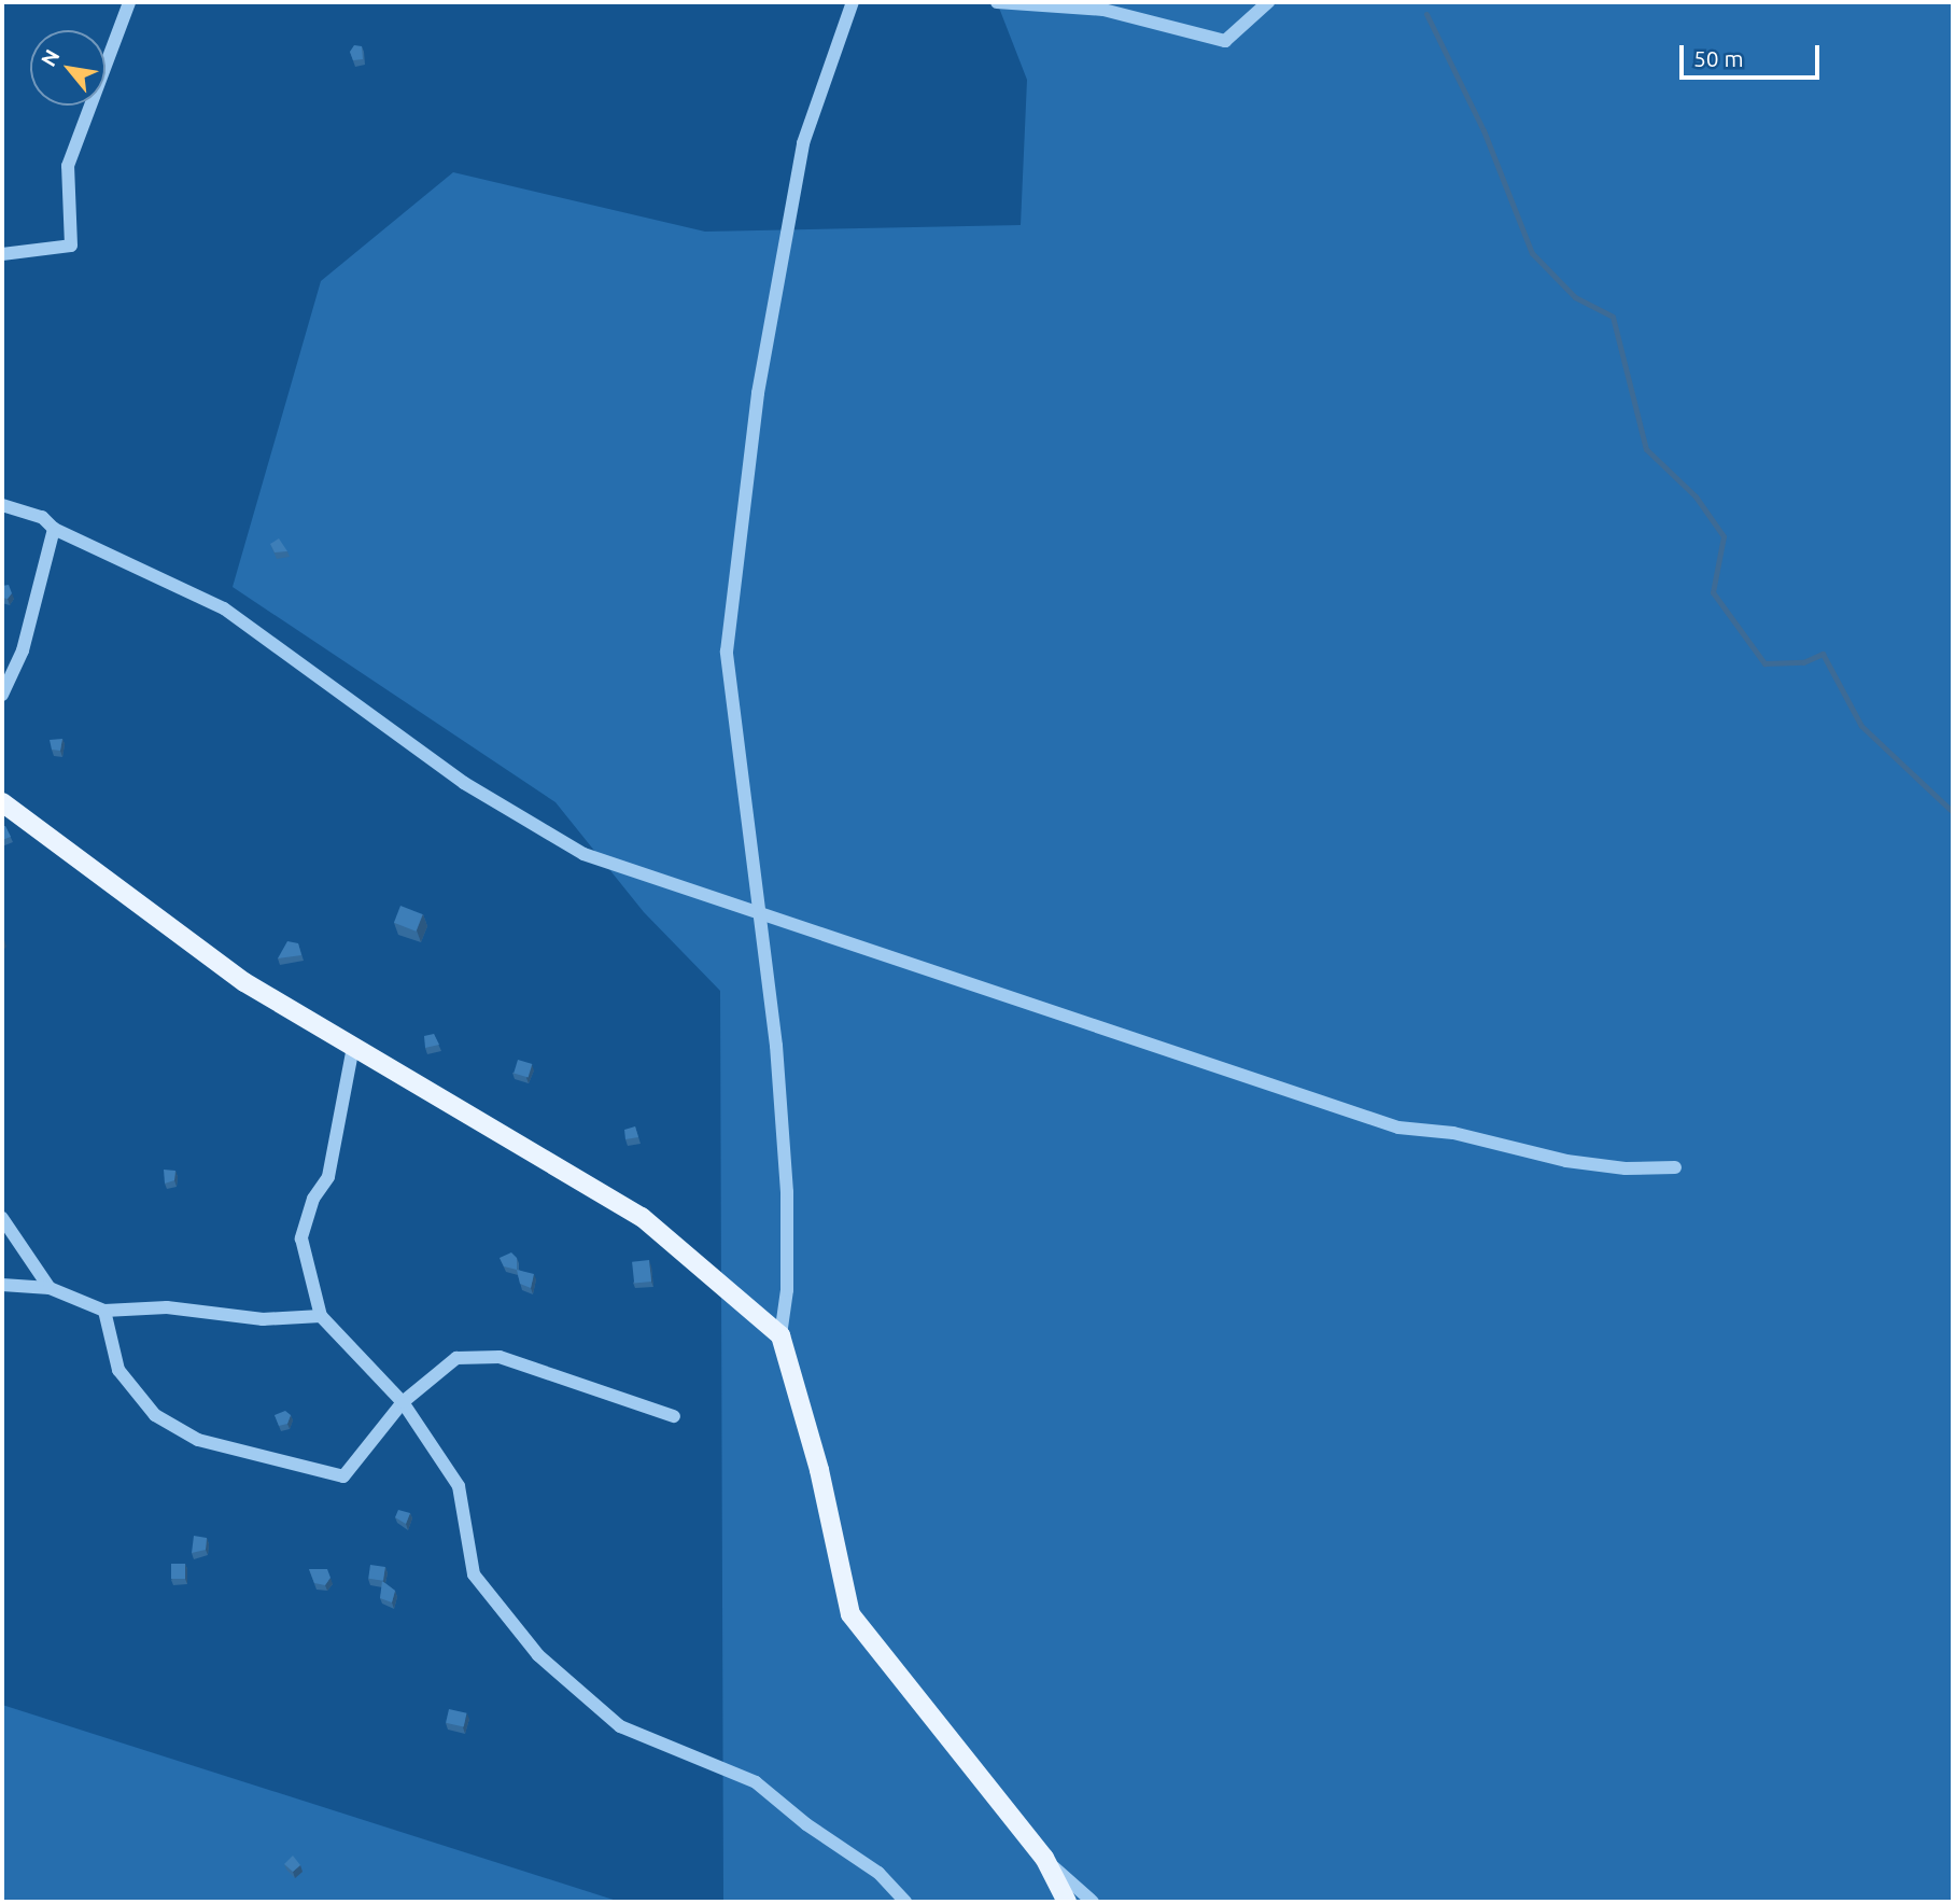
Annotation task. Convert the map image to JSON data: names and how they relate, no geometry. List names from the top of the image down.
{
  "scale_bar": "50 m",
  "north": "top left"
}
